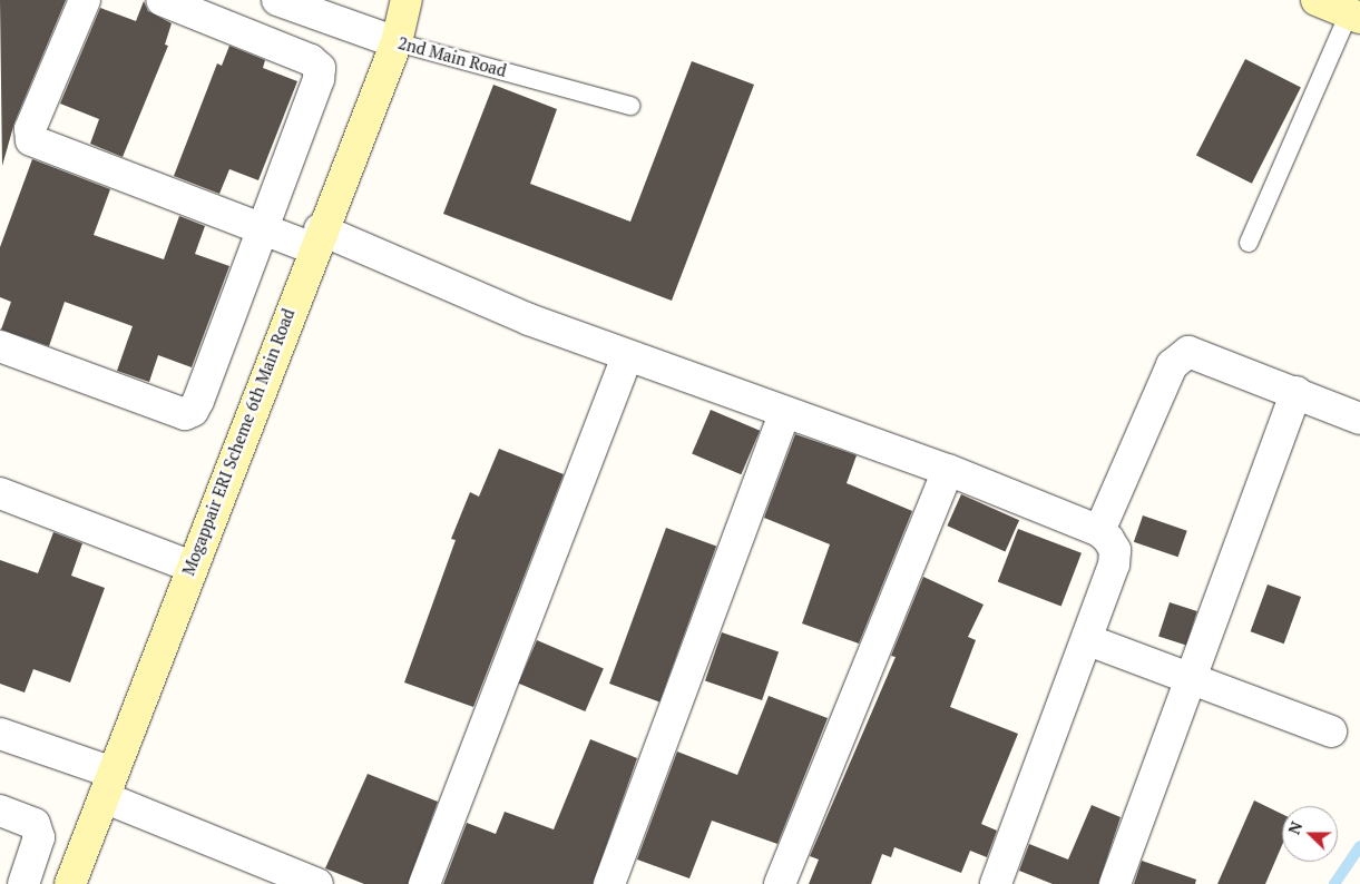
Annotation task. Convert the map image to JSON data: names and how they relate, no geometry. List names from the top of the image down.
{
  "streets": {
    "street": ["2nd Main Road", "Mogappair ERI Scheme 6th Main Road"]
  },
  "crossings": [
    ["2nd Main Road", "Mogappair ERI Scheme 6th Main Road"]
  ],
  "north": "left"
}
